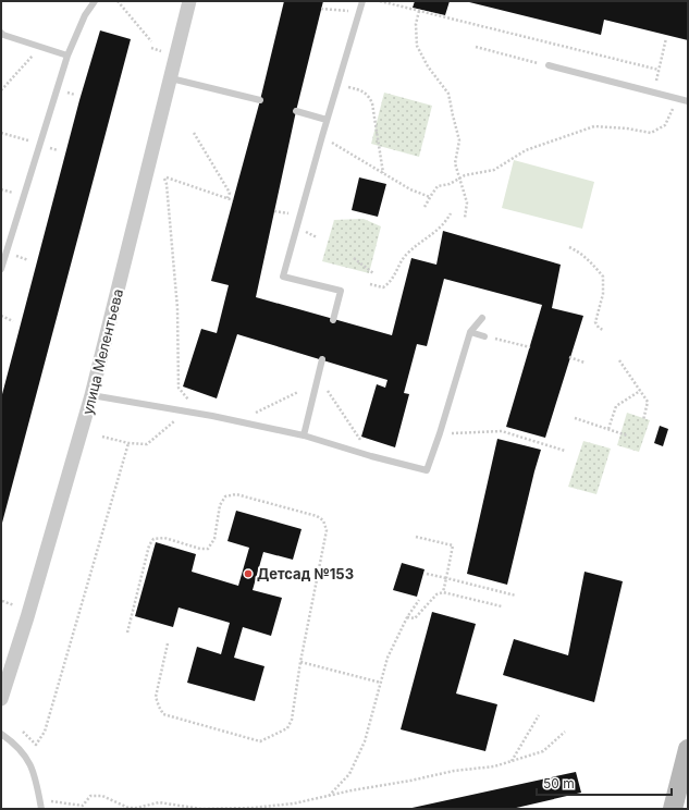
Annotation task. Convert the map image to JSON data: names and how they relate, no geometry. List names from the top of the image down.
{
  "streets": {
    "street": ["улица Мелентьева"]
  },
  "places": ["Детсад №153"],
  "scale_bar": "50 m"
}
